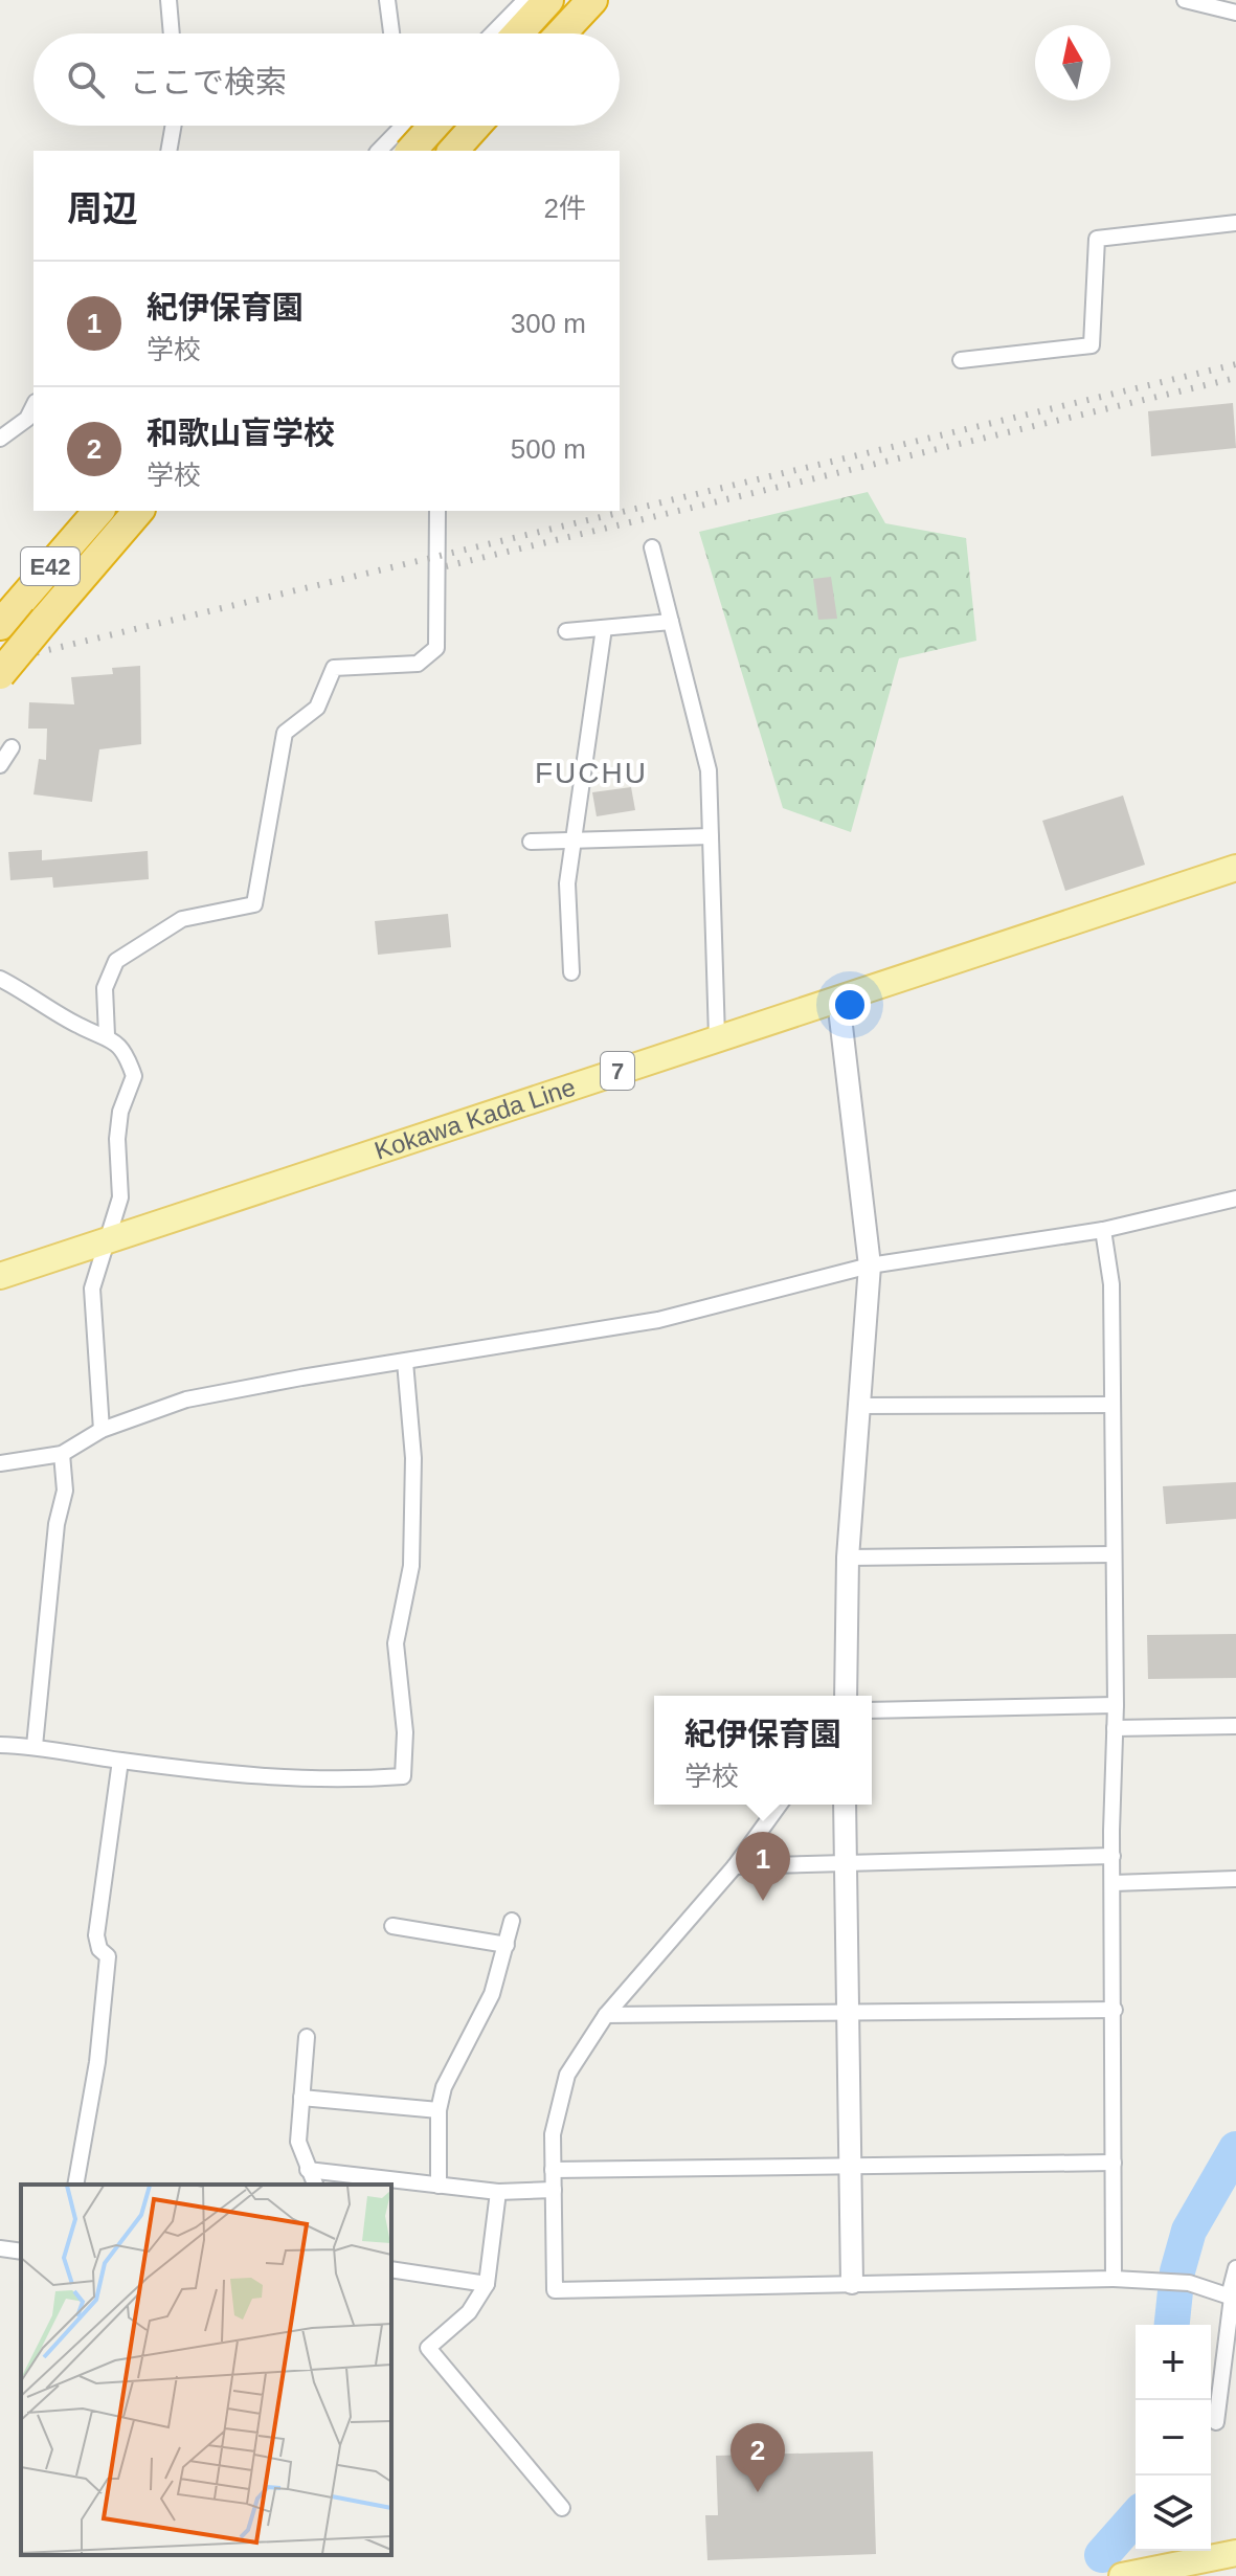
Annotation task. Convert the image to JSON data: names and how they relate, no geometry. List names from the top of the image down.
{
  "streets": {
    "highway": ["E42"],
    "main road": ["7", "Kokawa Kada Line"]
  },
  "districts": ["FUCHU"],
  "north": "top",
  "page": {
    "search": "ここで検索",
    "heading": ["周辺", "2件"],
    "list": [
      {
        "mark": "1",
        "name": "紀伊保育園",
        "note": "学校",
        "value": "300 m"
      },
      {
        "mark": "2",
        "name": "和歌山盲学校",
        "note": "学校",
        "value": "500 m"
      }
    ],
    "popup": ["紀伊保育園", "学校"],
    "pins": ["1", "2"],
    "map_buttons": ["+", "−"]
  }
}
